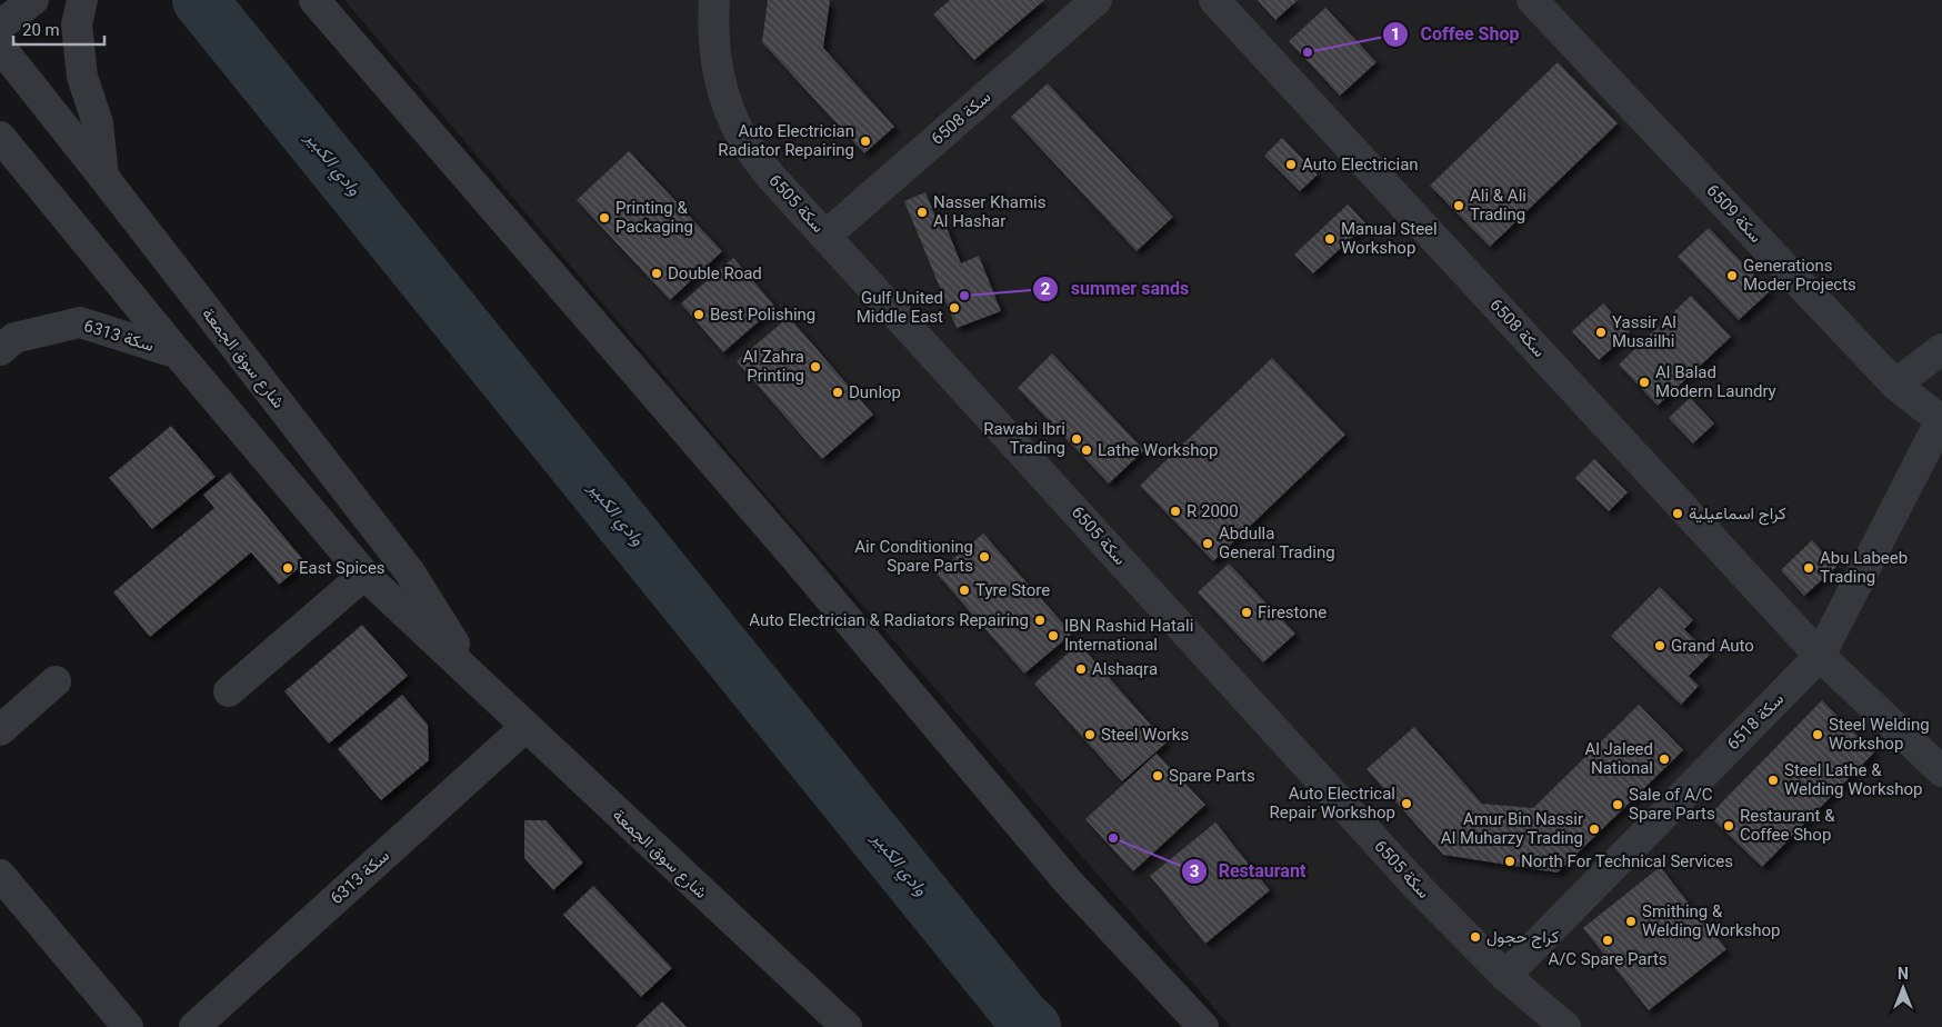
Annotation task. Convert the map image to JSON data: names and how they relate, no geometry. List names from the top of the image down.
{
  "streets": {
    "street": [
      "سكة 6508",
      "سكة 6505",
      "سكة 6509",
      "سكة 6313",
      "شارع سوق الجمعة",
      "سكة 6518"
    ]
  },
  "crossings": [
    ["سكة 6508", "سكة 6505"],
    ["سكة 6508", "سكة 6518"],
    ["سكة 6505", "سكة 6518"],
    ["سكة 6509", "سكة 6518"],
    ["سكة 6313", "شارع سوق الجمعة"]
  ],
  "water": ["وادي الكبير"],
  "places": [
    "Coffee Shop",
    "Auto Electrician Radiator Repairing",
    "Auto Electrician",
    "Ali & Ali Trading",
    "Nasser Khamis Al Hashar",
    "Printing & Packaging",
    "Manual Steel Workshop",
    "Double Road",
    "Generations Moder Projects",
    "summer sands",
    "Gulf United Middle East",
    "Best Polishing",
    "Yassir Al Musailhi",
    "Al Zahra Printing",
    "Al Balad Modern Laundry",
    "Dunlop",
    "Rawabi Ibri Trading",
    "Lathe Workshop",
    "R 2000",
    "كراج اسماعيلية",
    "Abdulla General Trading",
    "Air Conditioning Spare Parts",
    "East Spices",
    "Abu Labeeb Trading",
    "Tyre Store",
    "Firestone",
    "Auto Electrician & Radiators Repairing",
    "IBN Rashid Hatali International",
    "Grand Auto",
    "Alshaqra",
    "Steel Works",
    "Steel Welding Workshop",
    "Al Jaleed National",
    "Spare Parts",
    "Steel Lathe & Welding Workshop",
    "Auto Electrical Repair Workshop",
    "Sale of A/C Spare Parts",
    "Restaurant & Coffee Shop",
    "Amur Bin Nassir Al Muharzy Trading",
    "Restaurant",
    "North For Technical Services",
    "Smithing & Welding Workshop",
    "كراج حجول",
    "A/C Spare Parts"
  ],
  "scale_bar": "20 m",
  "north": "top"
}
